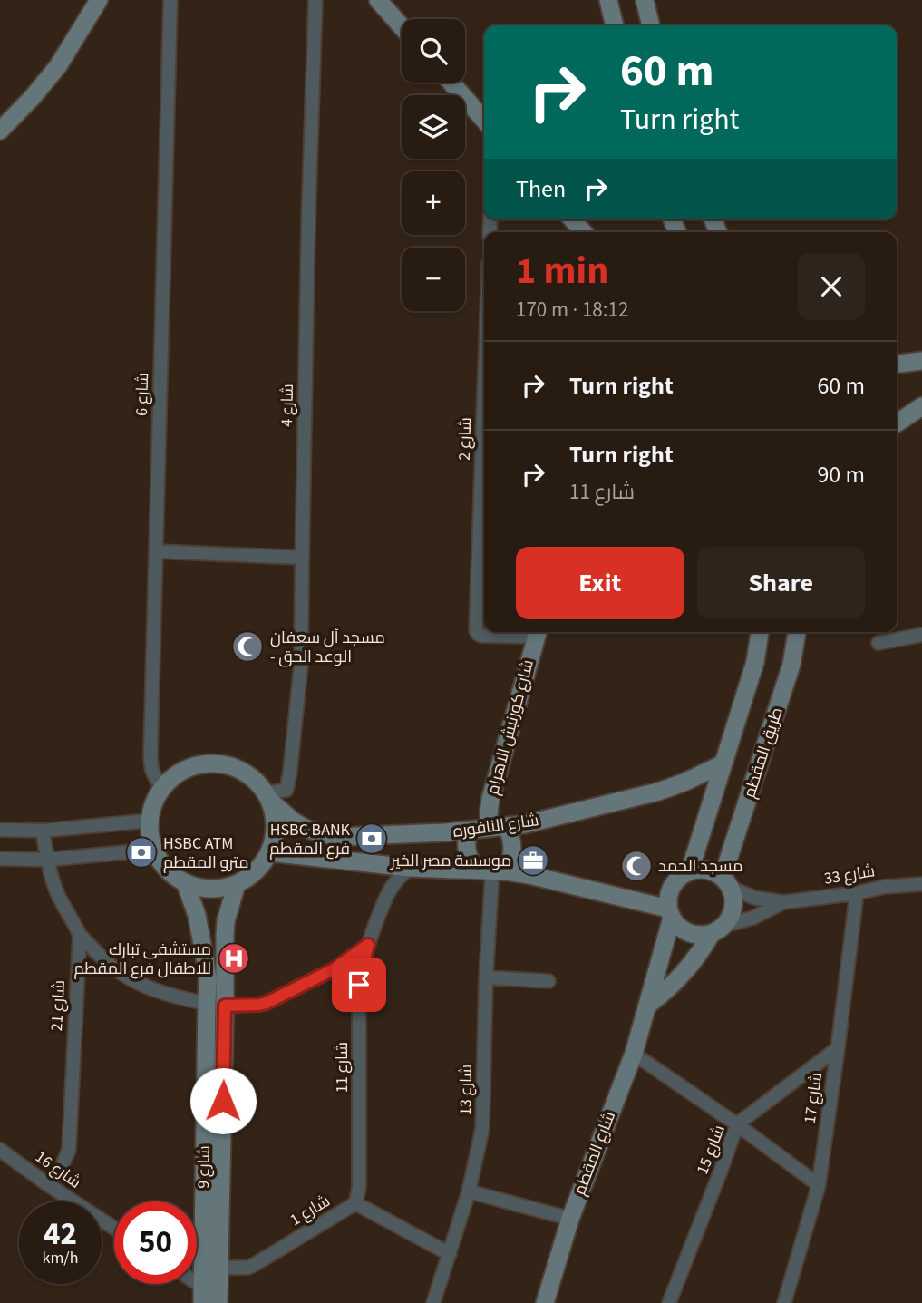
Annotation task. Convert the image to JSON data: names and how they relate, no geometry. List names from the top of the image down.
{
  "streets": {
    "main road": [
      "شارع كورنيش الاهرام",
      "طريق المقطم",
      "شارع النافوره",
      "شارع المقطم",
      "شارع 9"
    ],
    "street": [
      "شارع 6",
      "شارع 4",
      "شارع 2",
      "شارع 33",
      "شارع 21",
      "شارع 11",
      "شارع 13",
      "شارع 17",
      "شارع 15",
      "شارع 16",
      "شارع 1"
    ]
  },
  "crossings": [
    ["شارع 6", "شارع 4"],
    ["شارع 6", "شارع النافوره"],
    ["شارع 6", "شارع 9"],
    ["شارع 4", "شارع النافوره"],
    ["شارع 4", "شارع 9"],
    ["شارع 2", "شارع كورنيش الاهرام"],
    ["شارع كورنيش الاهرام", "شارع النافوره"],
    ["شارع كورنيش الاهرام", "شارع 13"],
    ["طريق المقطم", "شارع 33"],
    ["طريق المقطم", "شارع المقطم"],
    ["شارع النافوره", "شارع 13"],
    ["شارع النافوره", "شارع 9"],
    ["شارع 33", "شارع 17"],
    ["شارع 33", "شارع المقطم"],
    ["شارع 21", "شارع 16"],
    ["شارع 11", "شارع 1"],
    ["شارع 13", "شارع 1"],
    ["شارع 17", "شارع 15"],
    ["شارع 9", "شارع 1"]
  ],
  "places": {
    "mosque": ["مسجد آل سعفان - الوعد الحق", "مسجد الحمد"],
    "bank": ["HSBC BANK فرع المقطم", "HSBC ATM مترو المقطم"],
    "office": ["موسسة مصر الخير"],
    "hospital": ["مستشفى تبارك للاطفال فرع المقطم"]
  },
  "page": {
    "map_buttons": ["+", "−"],
    "turn": ["60 m", "Turn right"],
    "then": "Then",
    "heading": ["1 min", "170 m · 18:12"],
    "list": [
      {
        "name": "Turn right",
        "value": "60 m"
      },
      {
        "name": "Turn right",
        "note": "شارع 11",
        "value": "90 m"
      }
    ],
    "buttons": ["Exit", "Share"],
    "speed": "42 km/h",
    "limit": "50"
  }
}
